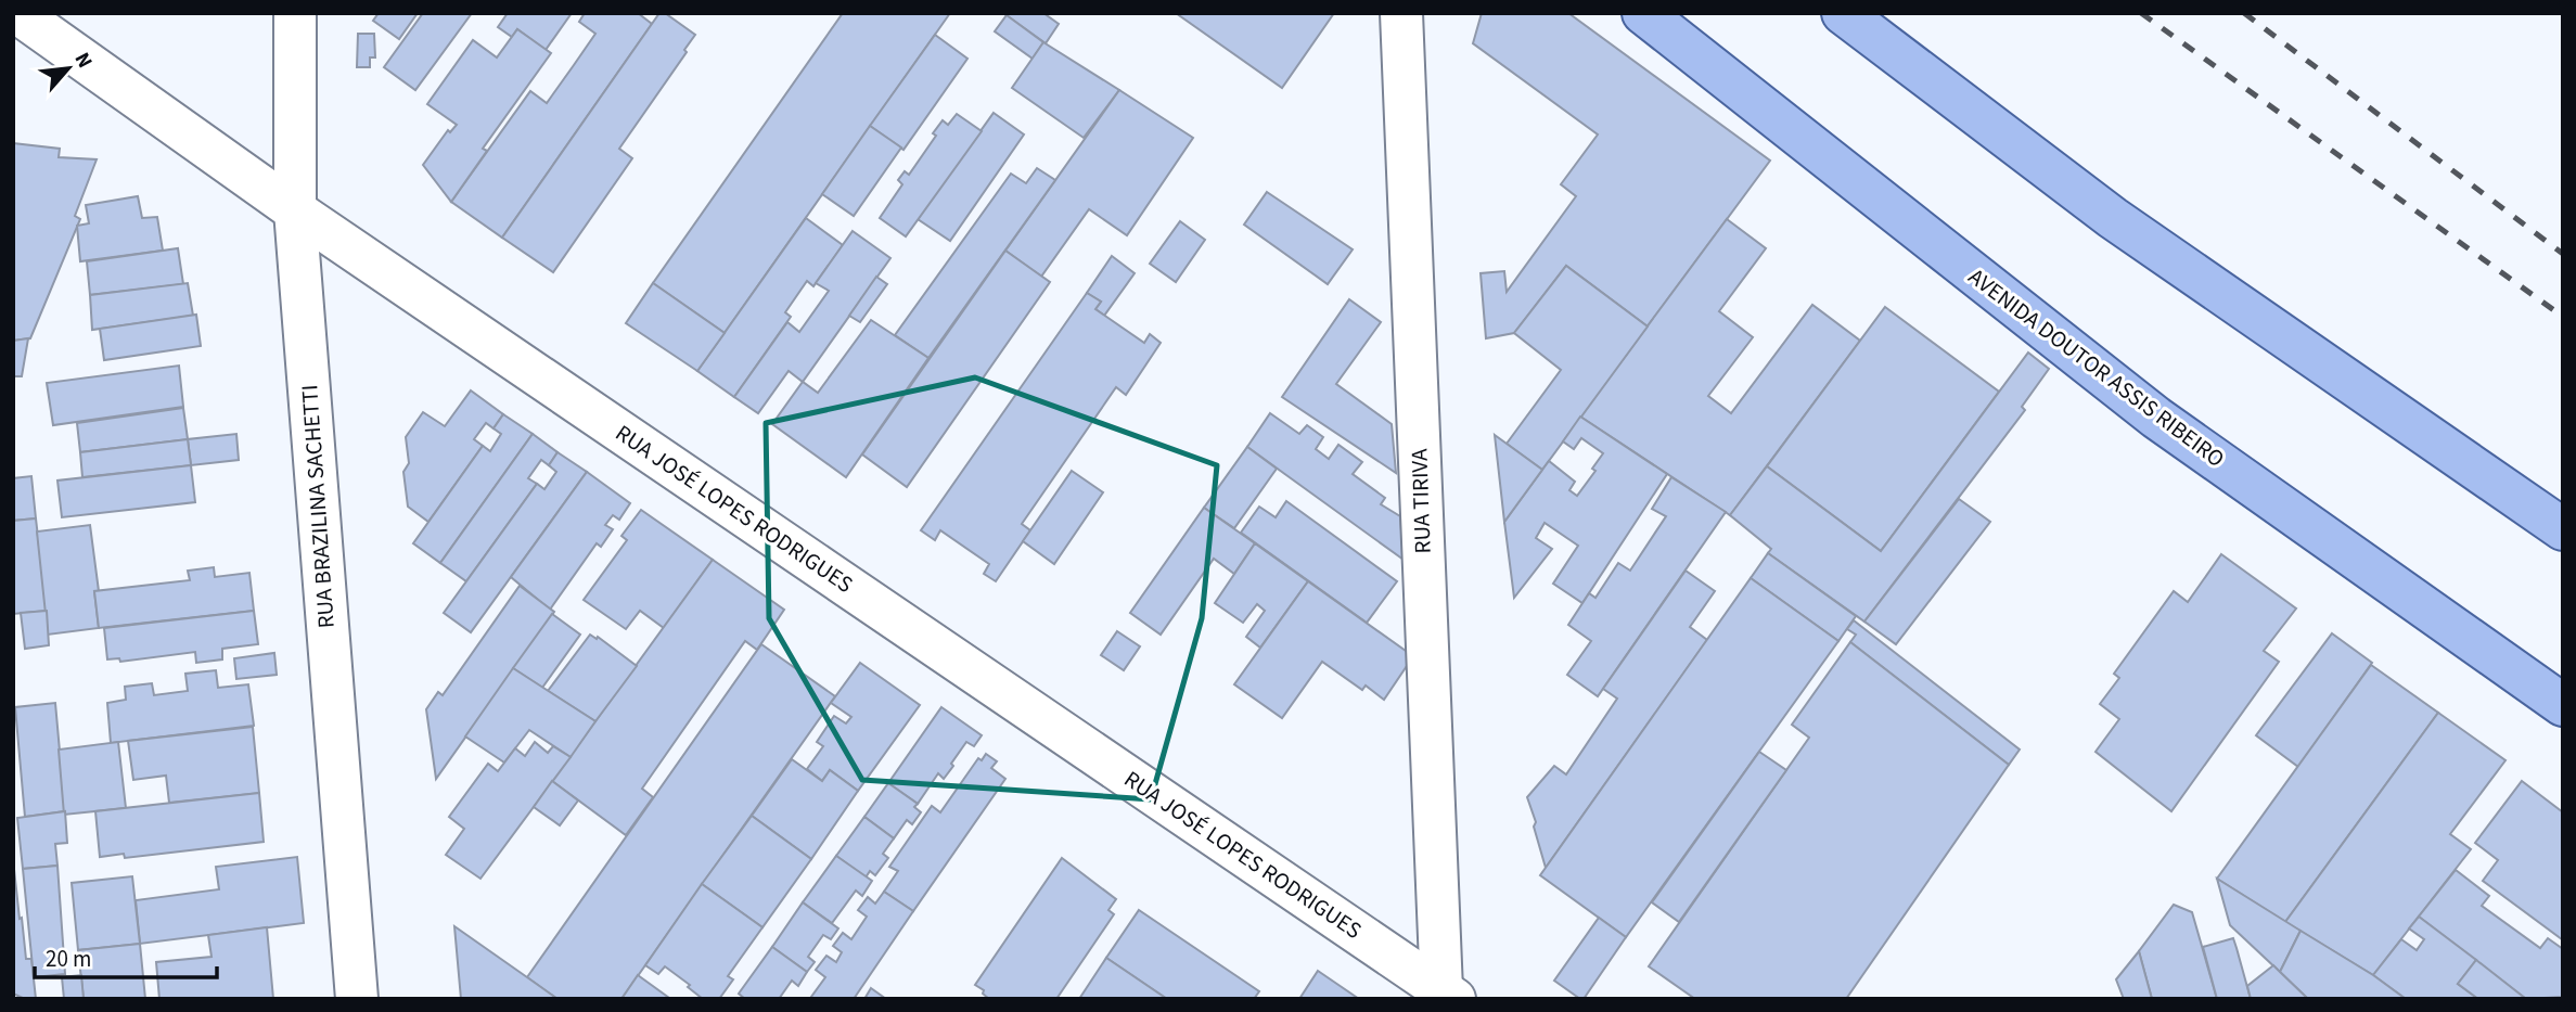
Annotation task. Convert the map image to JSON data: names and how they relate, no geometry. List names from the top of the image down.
{
  "streets": {
    "main road": ["AVENIDA DOUTOR ASSIS RIBEIRO"],
    "street": ["RUA TIRIVA", "RUA BRAZILINA SACHETTI", "RUA JOSÉ LOPES RODRIGUES"]
  },
  "crossings": [
    ["RUA TIRIVA", "RUA JOSÉ LOPES RODRIGUES"],
    ["RUA BRAZILINA SACHETTI", "RUA JOSÉ LOPES RODRIGUES"]
  ],
  "scale_bar": "20 m",
  "north": "top right"
}
